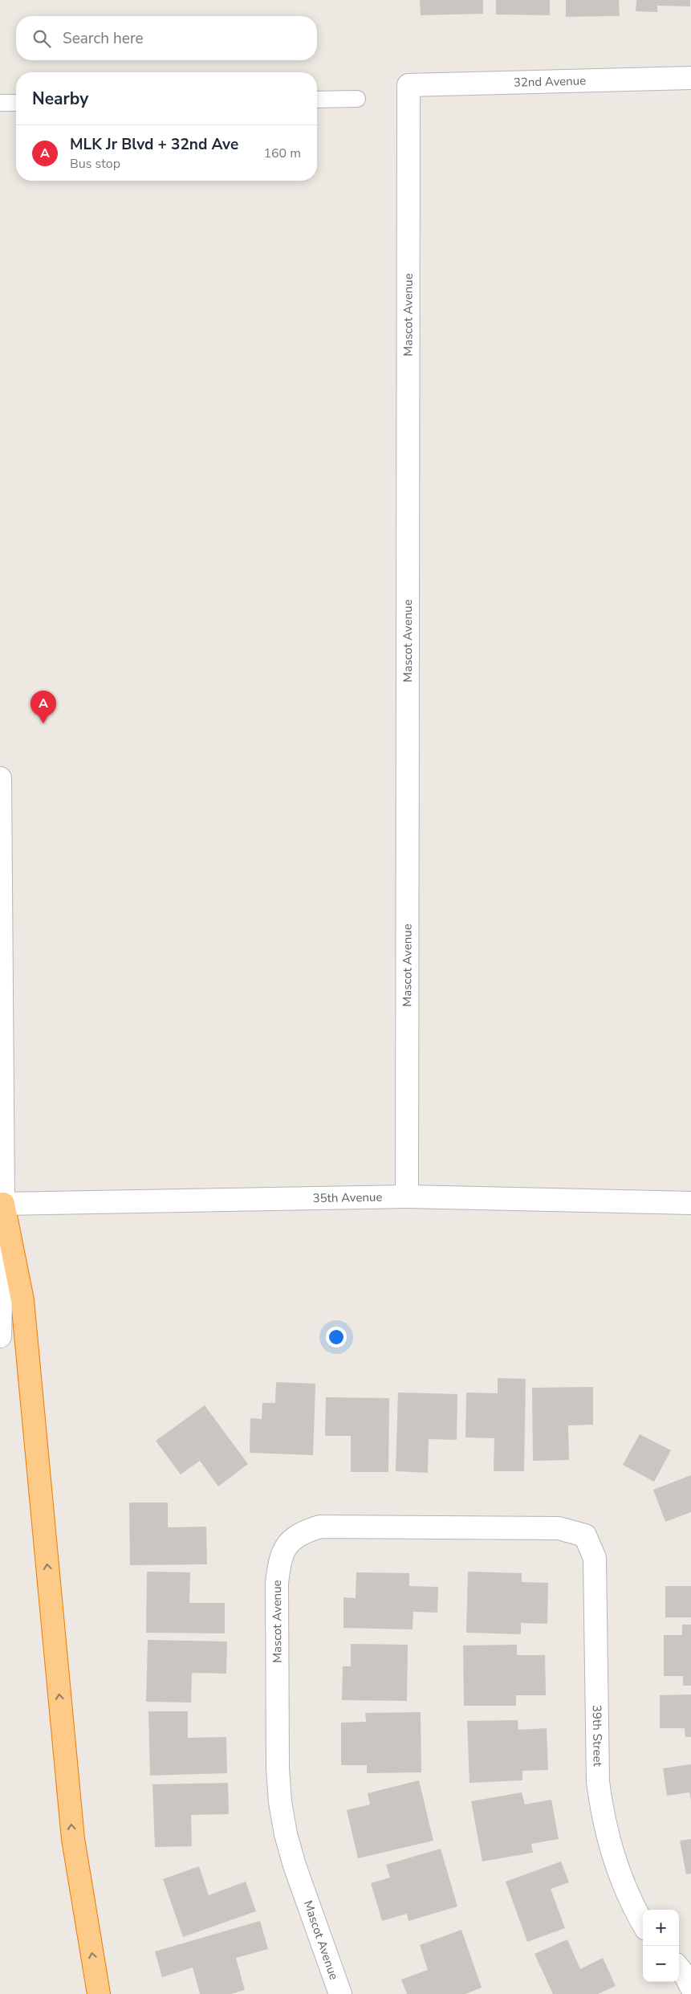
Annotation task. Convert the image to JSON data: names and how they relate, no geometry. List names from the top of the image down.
{
  "streets": {
    "street": [
      "32nd Avenue",
      "Mascot Avenue",
      "35th Avenue",
      "39th Street"
    ]
  },
  "crossings": [
    ["32nd Avenue", "Mascot Avenue"],
    ["Mascot Avenue", "35th Avenue"],
    ["Mascot Avenue", "39th Street"]
  ],
  "page": {
    "search": "Search here",
    "heading": "Nearby",
    "list": [
      {
        "mark": "A",
        "name": "MLK Jr Blvd + 32nd Ave",
        "note": "Bus stop",
        "value": "160 m"
      }
    ],
    "pins": "A",
    "map_buttons": ["+", "−"]
  }
}
